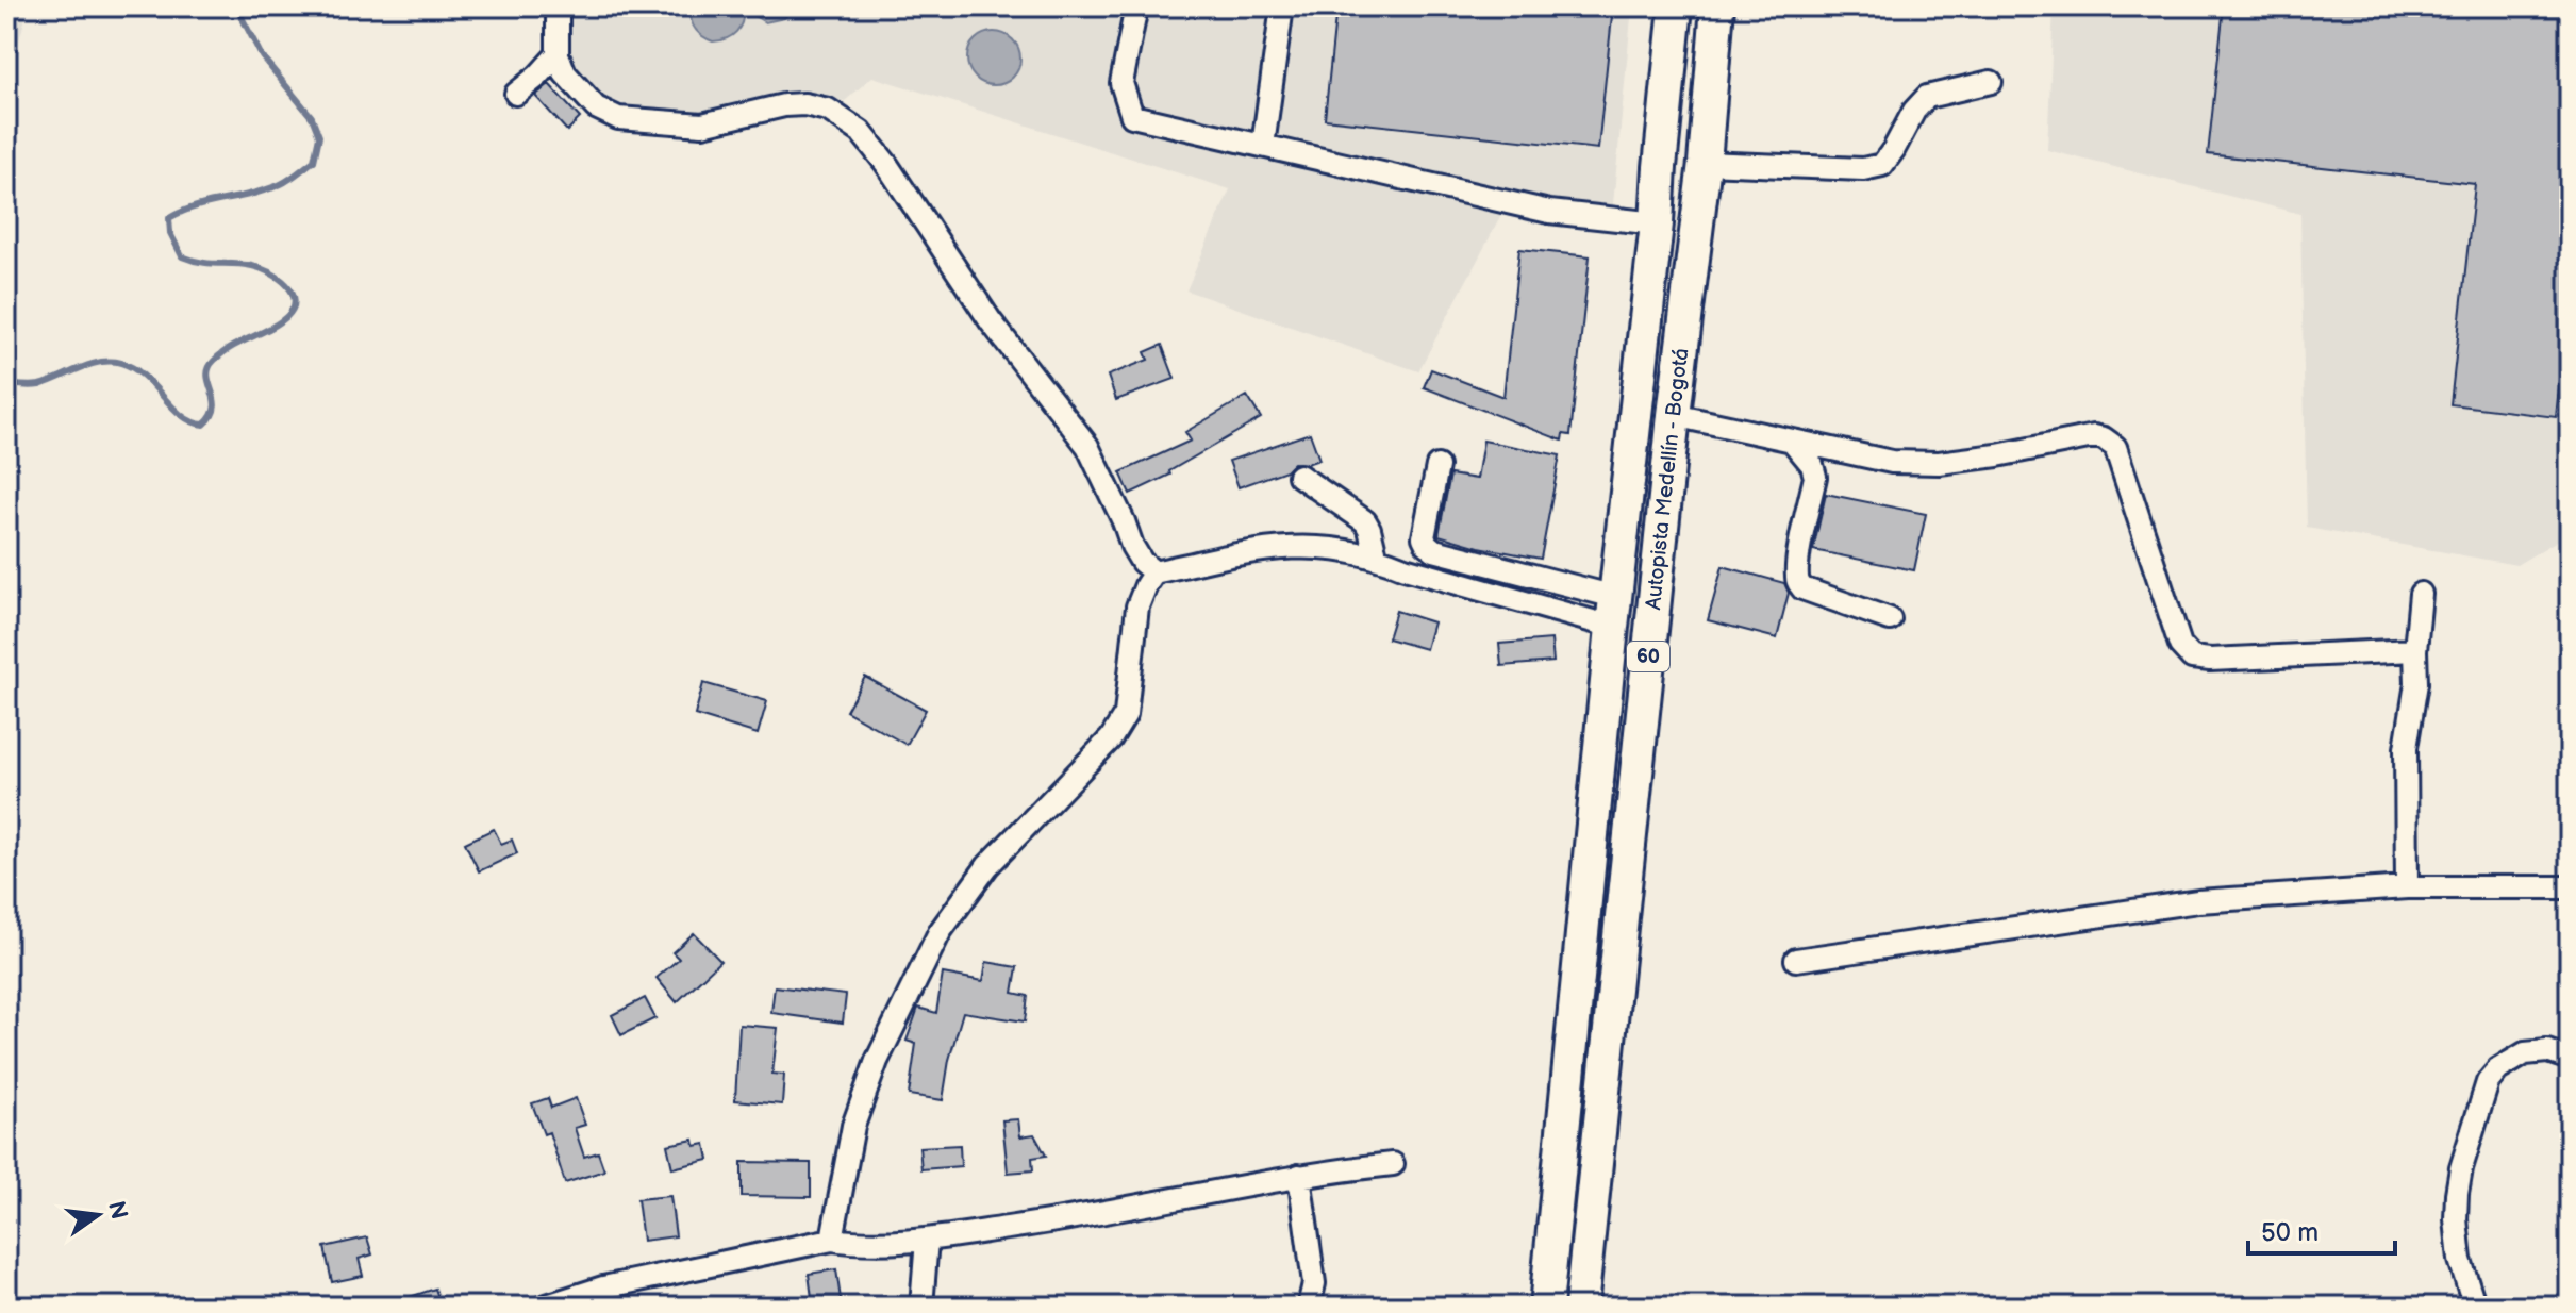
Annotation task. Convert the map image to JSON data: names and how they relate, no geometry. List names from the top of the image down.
{
  "streets": {
    "highway": ["Autopista Medellín - Bogotá", "60"]
  },
  "scale_bar": "50 m",
  "north": "right"
}
